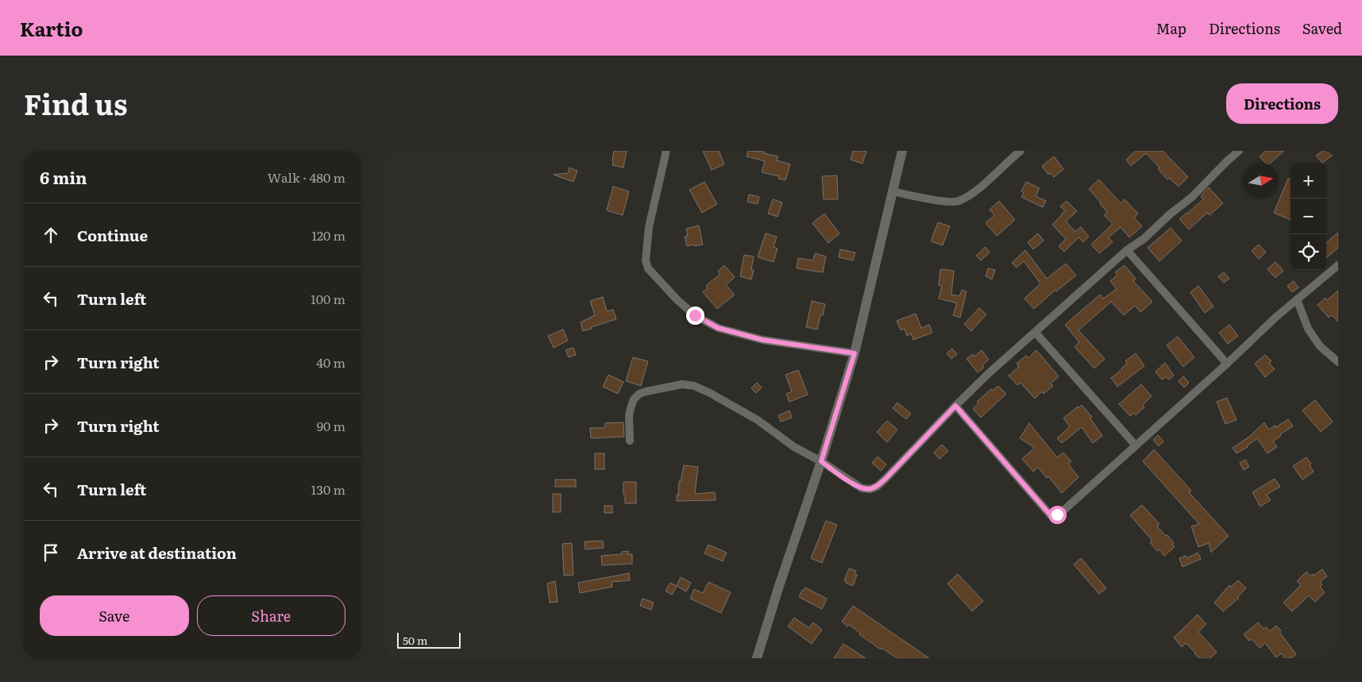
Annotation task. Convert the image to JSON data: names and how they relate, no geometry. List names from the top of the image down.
{
  "scale_bar": "50 m",
  "north": "right",
  "page": {
    "header": "Kartio",
    "nav": ["Map", "Directions", "Saved"],
    "title": "Find us",
    "buttons": [
      "Directions",
      ["Save", "Share"]
    ],
    "heading": ["6 min", "Walk · 480 m"],
    "map_buttons": ["+", "−"],
    "list": [
      ["Continue", "120 m"],
      ["Turn left", "100 m"],
      ["Turn right", "40 m"],
      ["Turn right", "90 m"],
      ["Turn left", "130 m"],
      "Arrive at destination"
    ],
    "scale": "50 m"
  }
}
